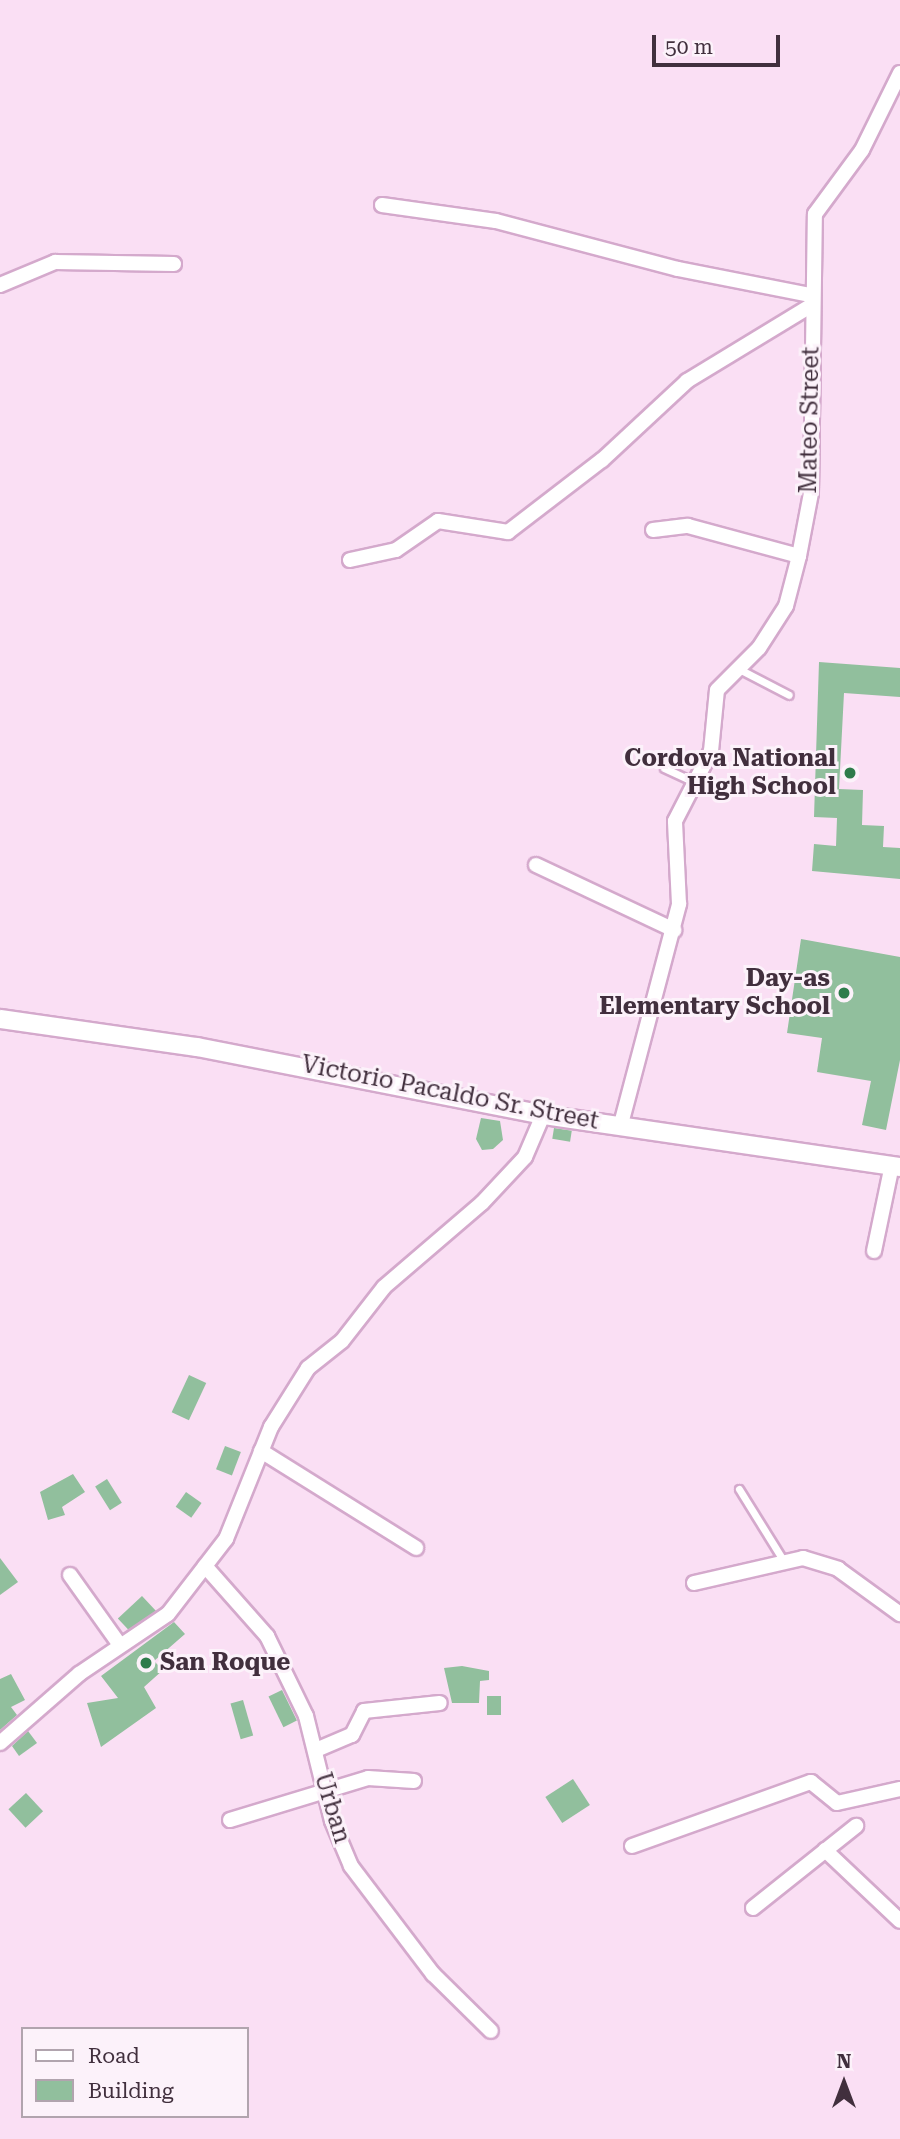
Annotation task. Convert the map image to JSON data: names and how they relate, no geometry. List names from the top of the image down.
{
  "streets": {
    "street": ["Mateo Street", "Victorio Pacaldo Sr. Street", "Urban"]
  },
  "crossings": [
    ["Mateo Street", "Victorio Pacaldo Sr. Street"]
  ],
  "places": ["Cordova National High School", "Day-as Elementary School", "San Roque"],
  "legend": ["Road", "Building"],
  "scale_bar": "50 m",
  "north": "top"
}
